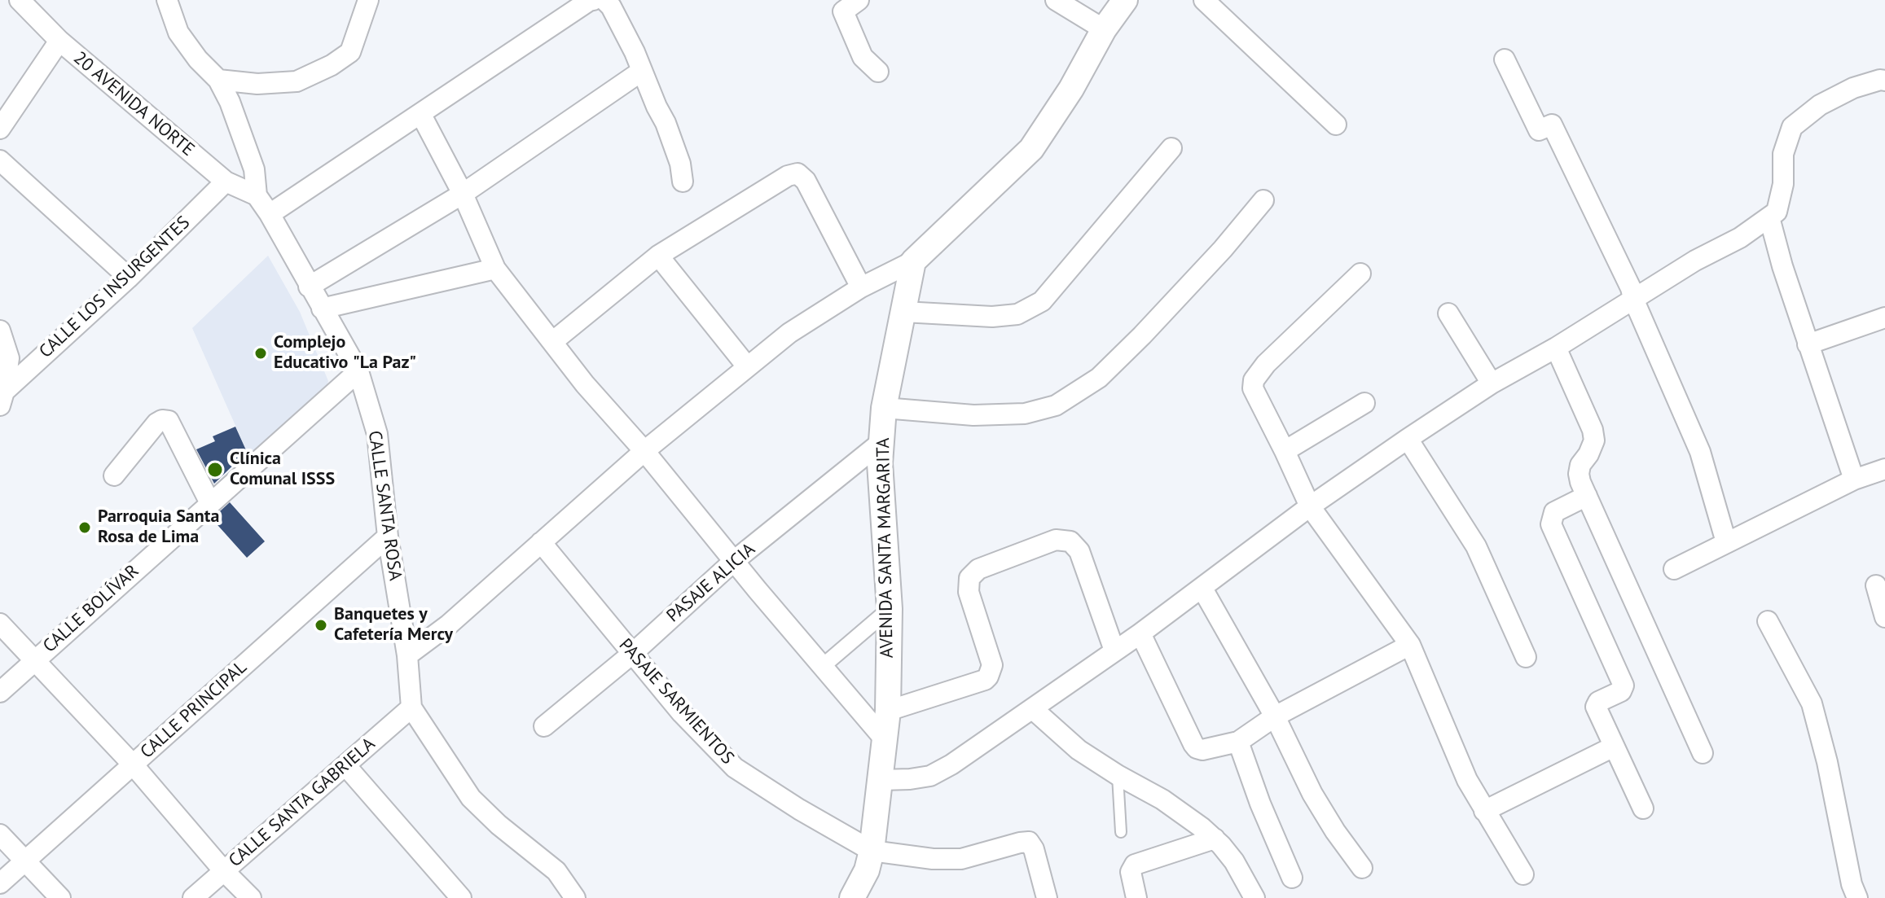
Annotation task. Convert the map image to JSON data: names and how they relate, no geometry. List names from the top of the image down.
{
  "streets": {
    "street": [
      "20 AVENIDA NORTE",
      "CALLE LOS INSURGENTES",
      "CALLE SANTA ROSA",
      "AVENIDA SANTA MARGARITA",
      "PASAJE ALICIA",
      "CALLE BOLÍVAR",
      "PASAJE SARMIENTOS",
      "CALLE PRINCIPAL",
      "CALLE SANTA GABRIELA"
    ]
  },
  "crossings": [
    ["20 AVENIDA NORTE", "CALLE LOS INSURGENTES"],
    ["20 AVENIDA NORTE", "CALLE SANTA ROSA"],
    ["CALLE SANTA ROSA", "CALLE BOLÍVAR"],
    ["CALLE SANTA ROSA", "CALLE PRINCIPAL"],
    ["CALLE SANTA ROSA", "CALLE SANTA GABRIELA"],
    ["AVENIDA SANTA MARGARITA", "PASAJE ALICIA"],
    ["AVENIDA SANTA MARGARITA", "PASAJE SARMIENTOS"],
    ["PASAJE ALICIA", "PASAJE SARMIENTOS"]
  ],
  "places": [
    "Complejo Educativo \"La Paz\"",
    "Clínica Comunal ISSS",
    "Parroquia Santa Rosa de Lima",
    "Banquetes y Cafetería Mercy"
  ]
}
